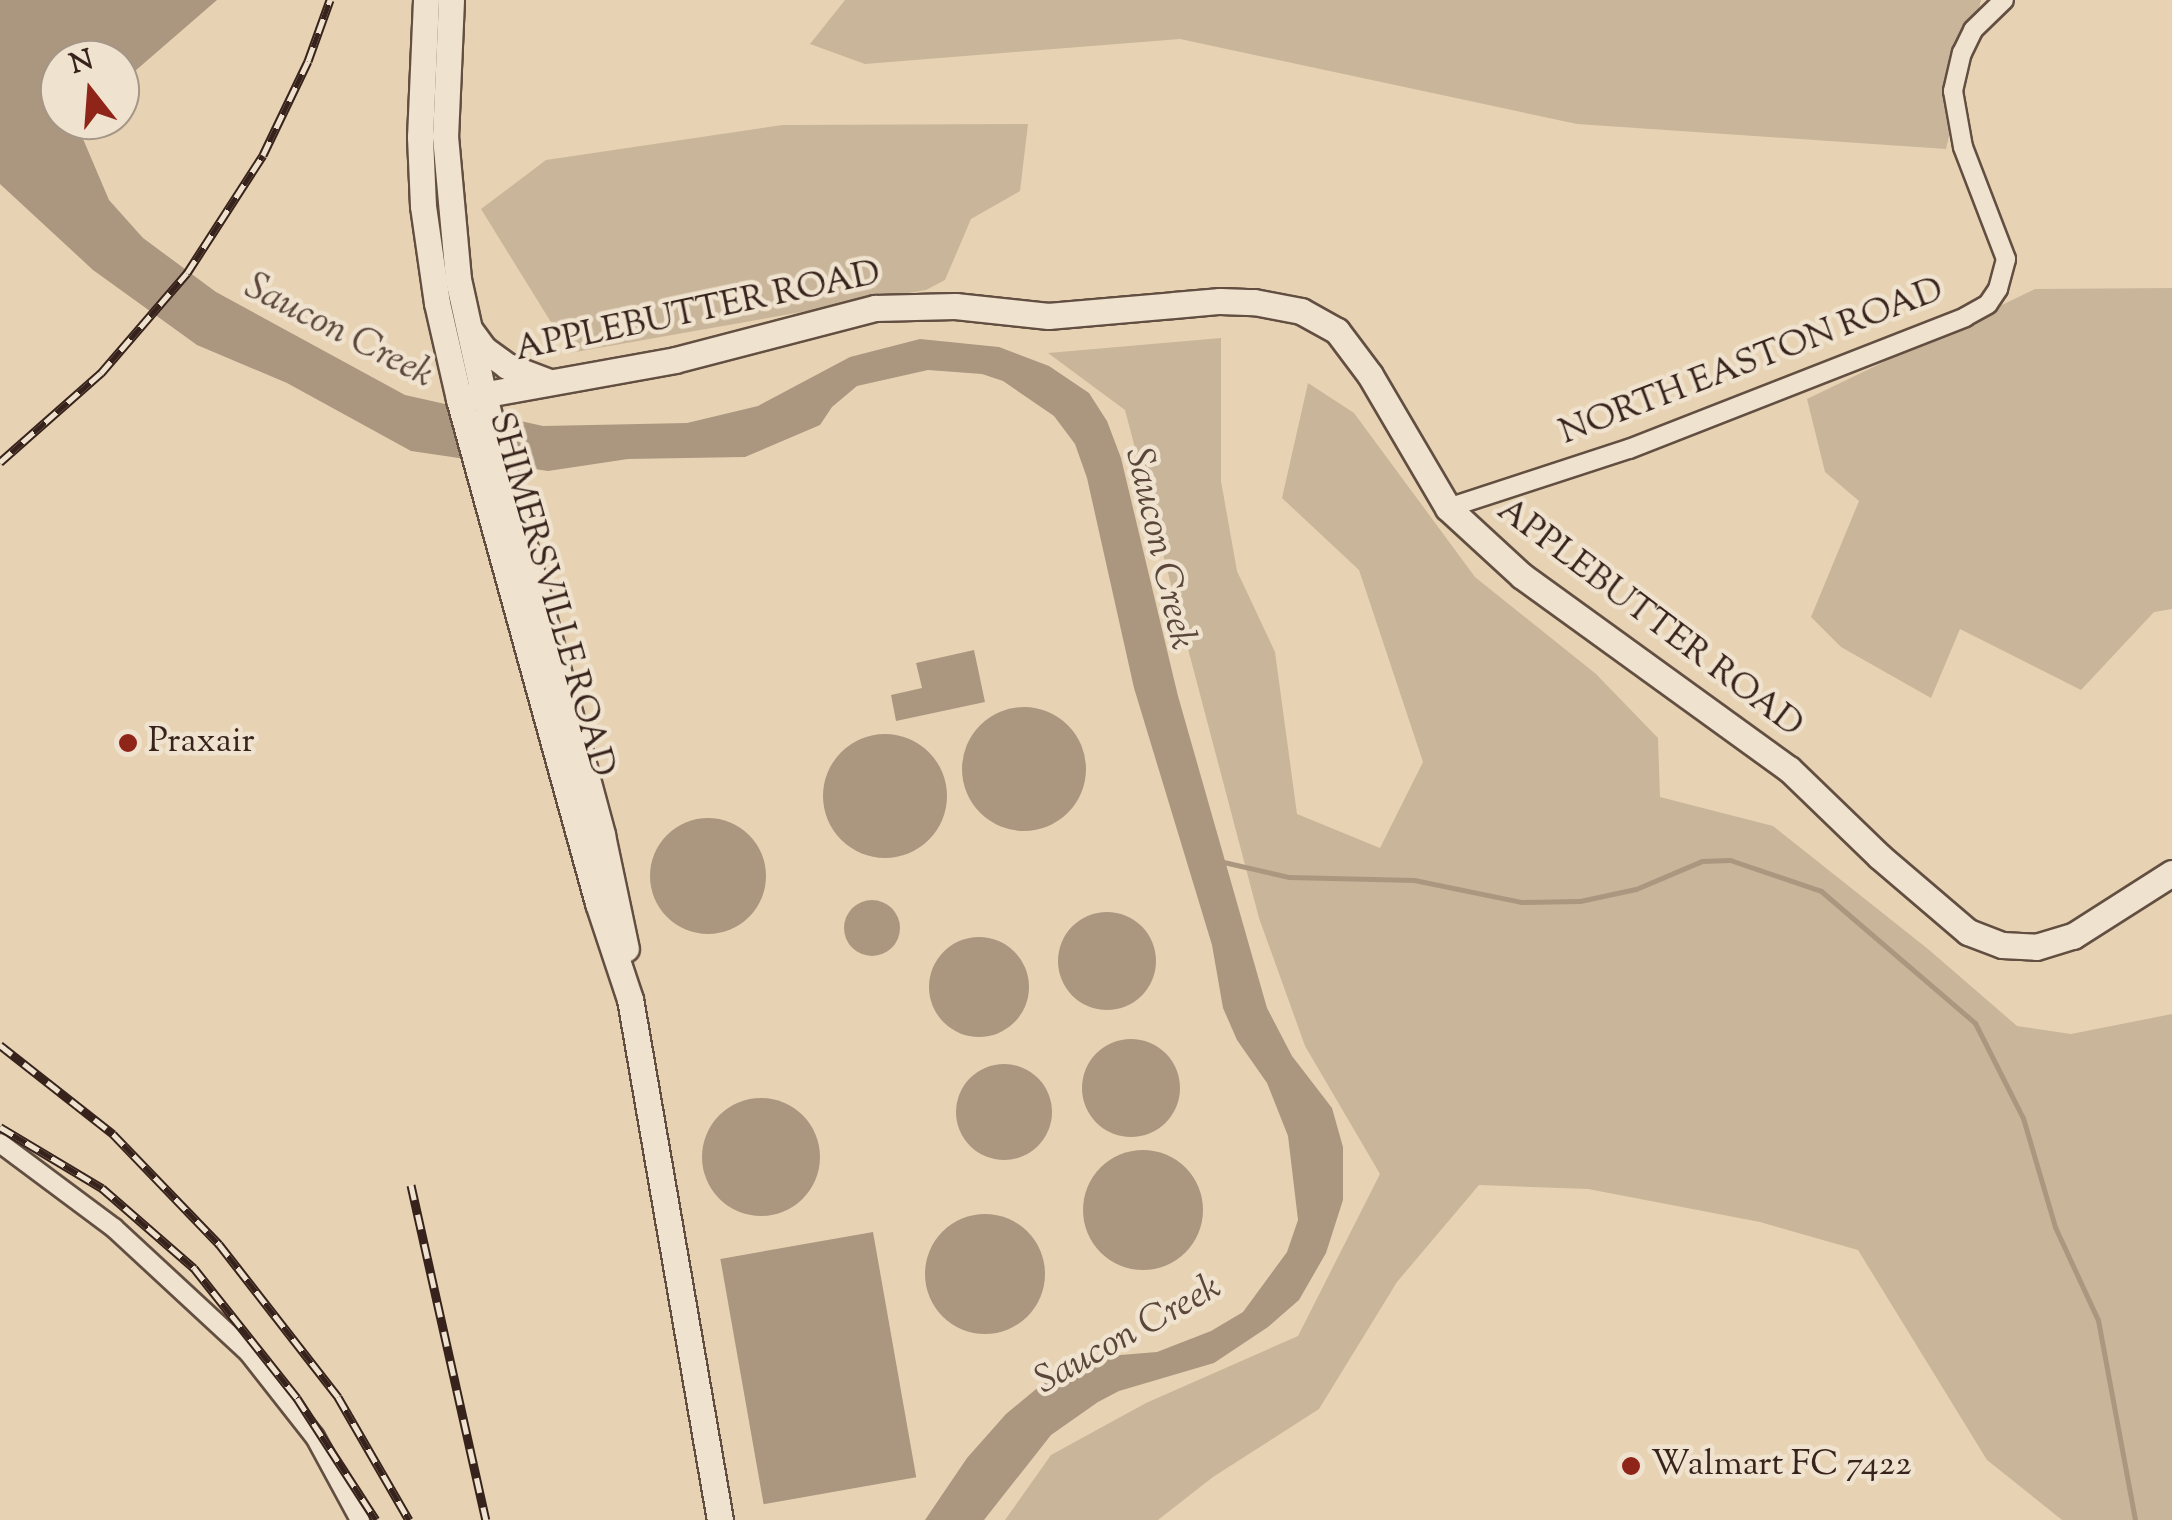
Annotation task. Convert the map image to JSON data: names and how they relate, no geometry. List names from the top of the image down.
{
  "streets": {
    "street": ["APPLEBUTTER ROAD", "NORTH EASTON ROAD", "SHIMERSVILLE ROAD"]
  },
  "crossings": [
    ["APPLEBUTTER ROAD", "NORTH EASTON ROAD"],
    ["APPLEBUTTER ROAD", "SHIMERSVILLE ROAD"]
  ],
  "water": ["Saucon Creek"],
  "places": ["Praxair", "Walmart FC 7422"],
  "north": "top"
}
